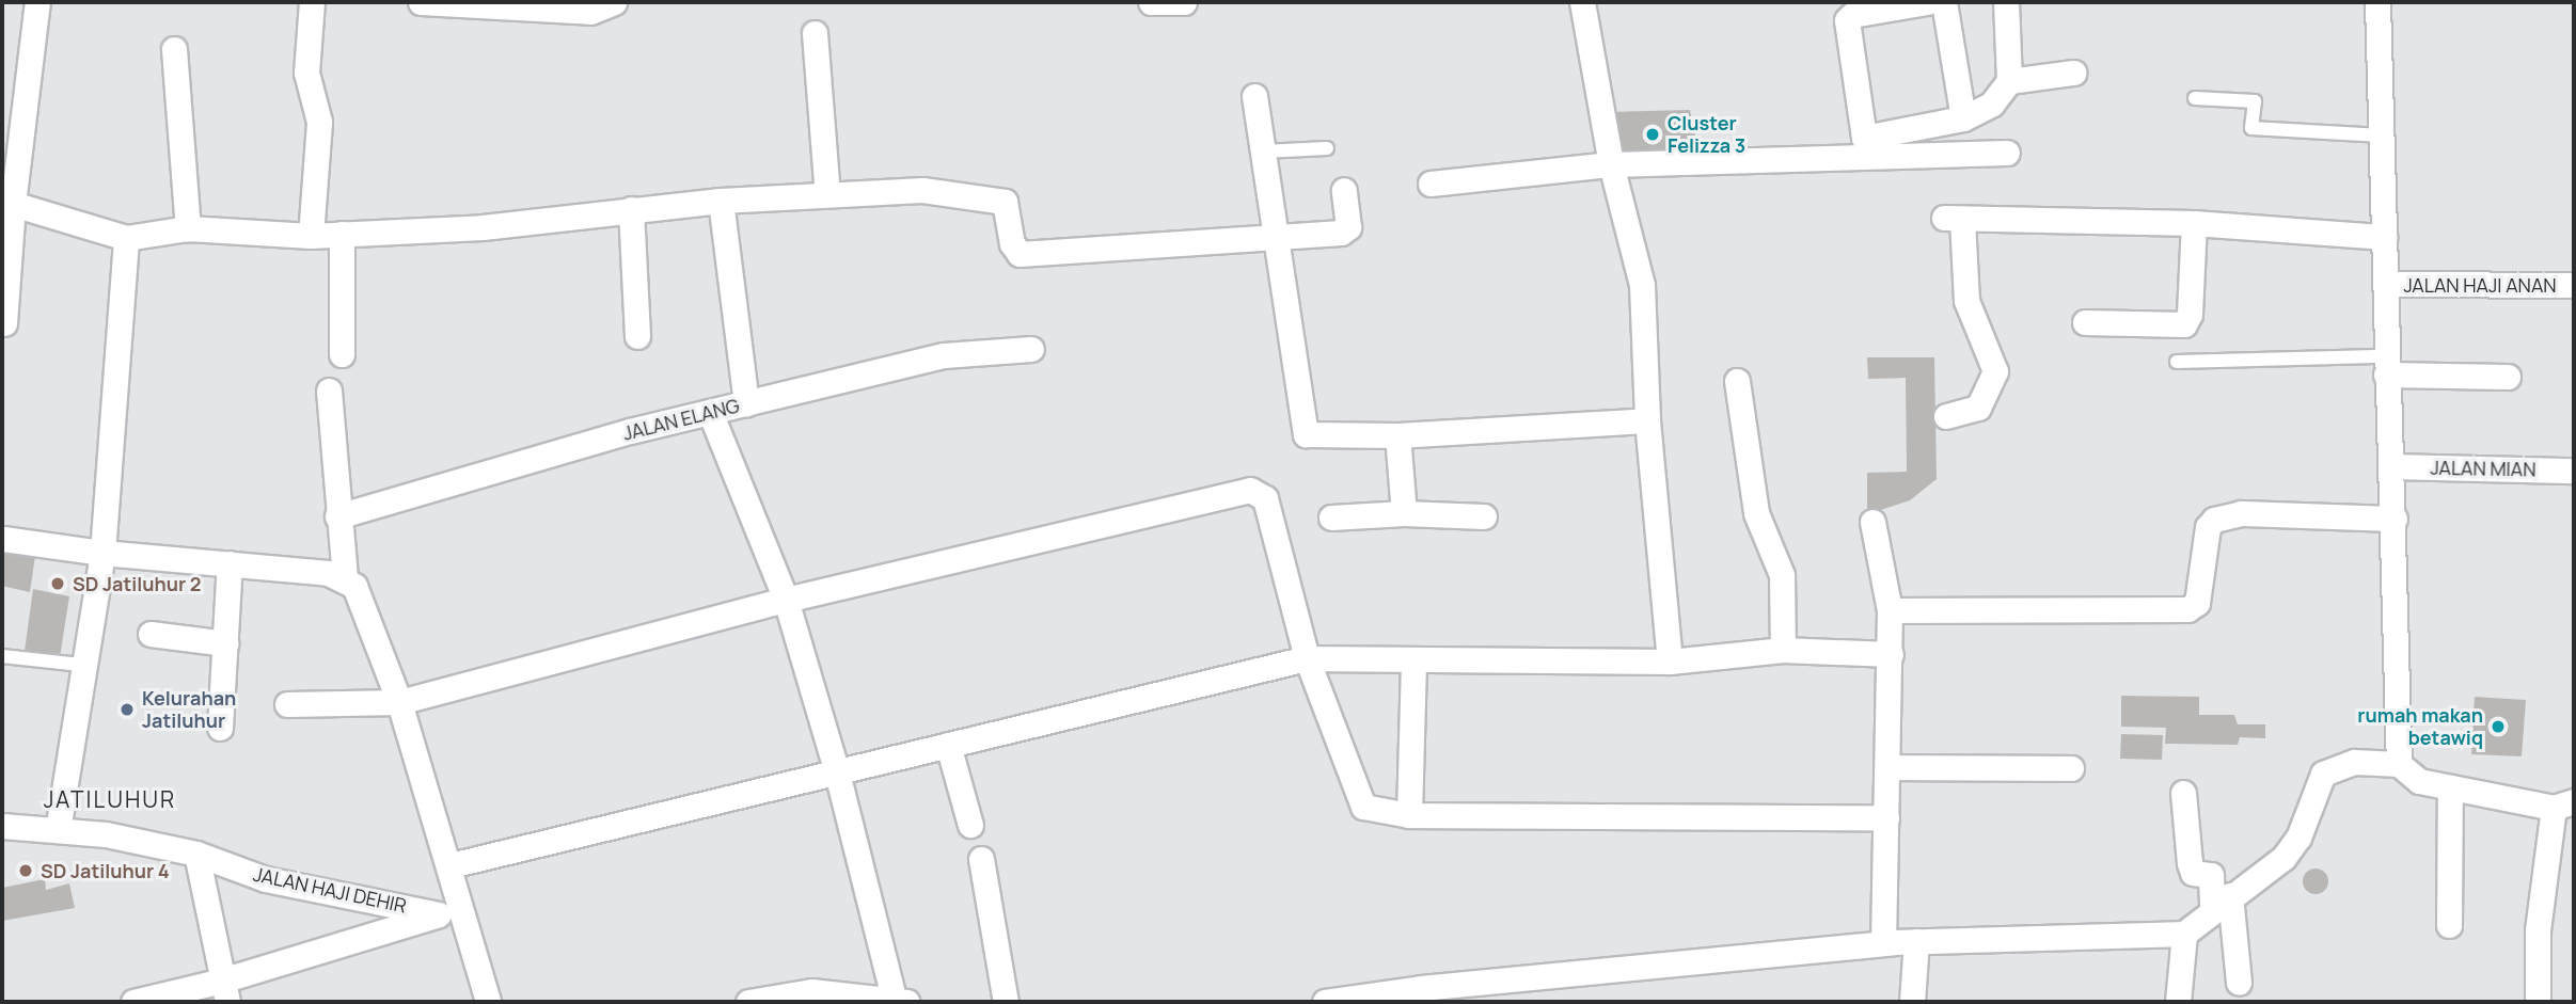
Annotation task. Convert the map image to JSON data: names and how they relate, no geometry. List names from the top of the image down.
{
  "streets": {
    "street": [
      "JALAN HAJI ANAN",
      "JALAN ELANG",
      "JALAN MIAN",
      "JALAN HAJI DEHIR"
    ]
  },
  "districts": ["JATILUHUR"],
  "places": [
    "Cluster Felizza 3",
    "SD Jatiluhur 2",
    "Kelurahan Jatiluhur",
    "rumah makan betawiq",
    "SD Jatiluhur 4"
  ]
}
